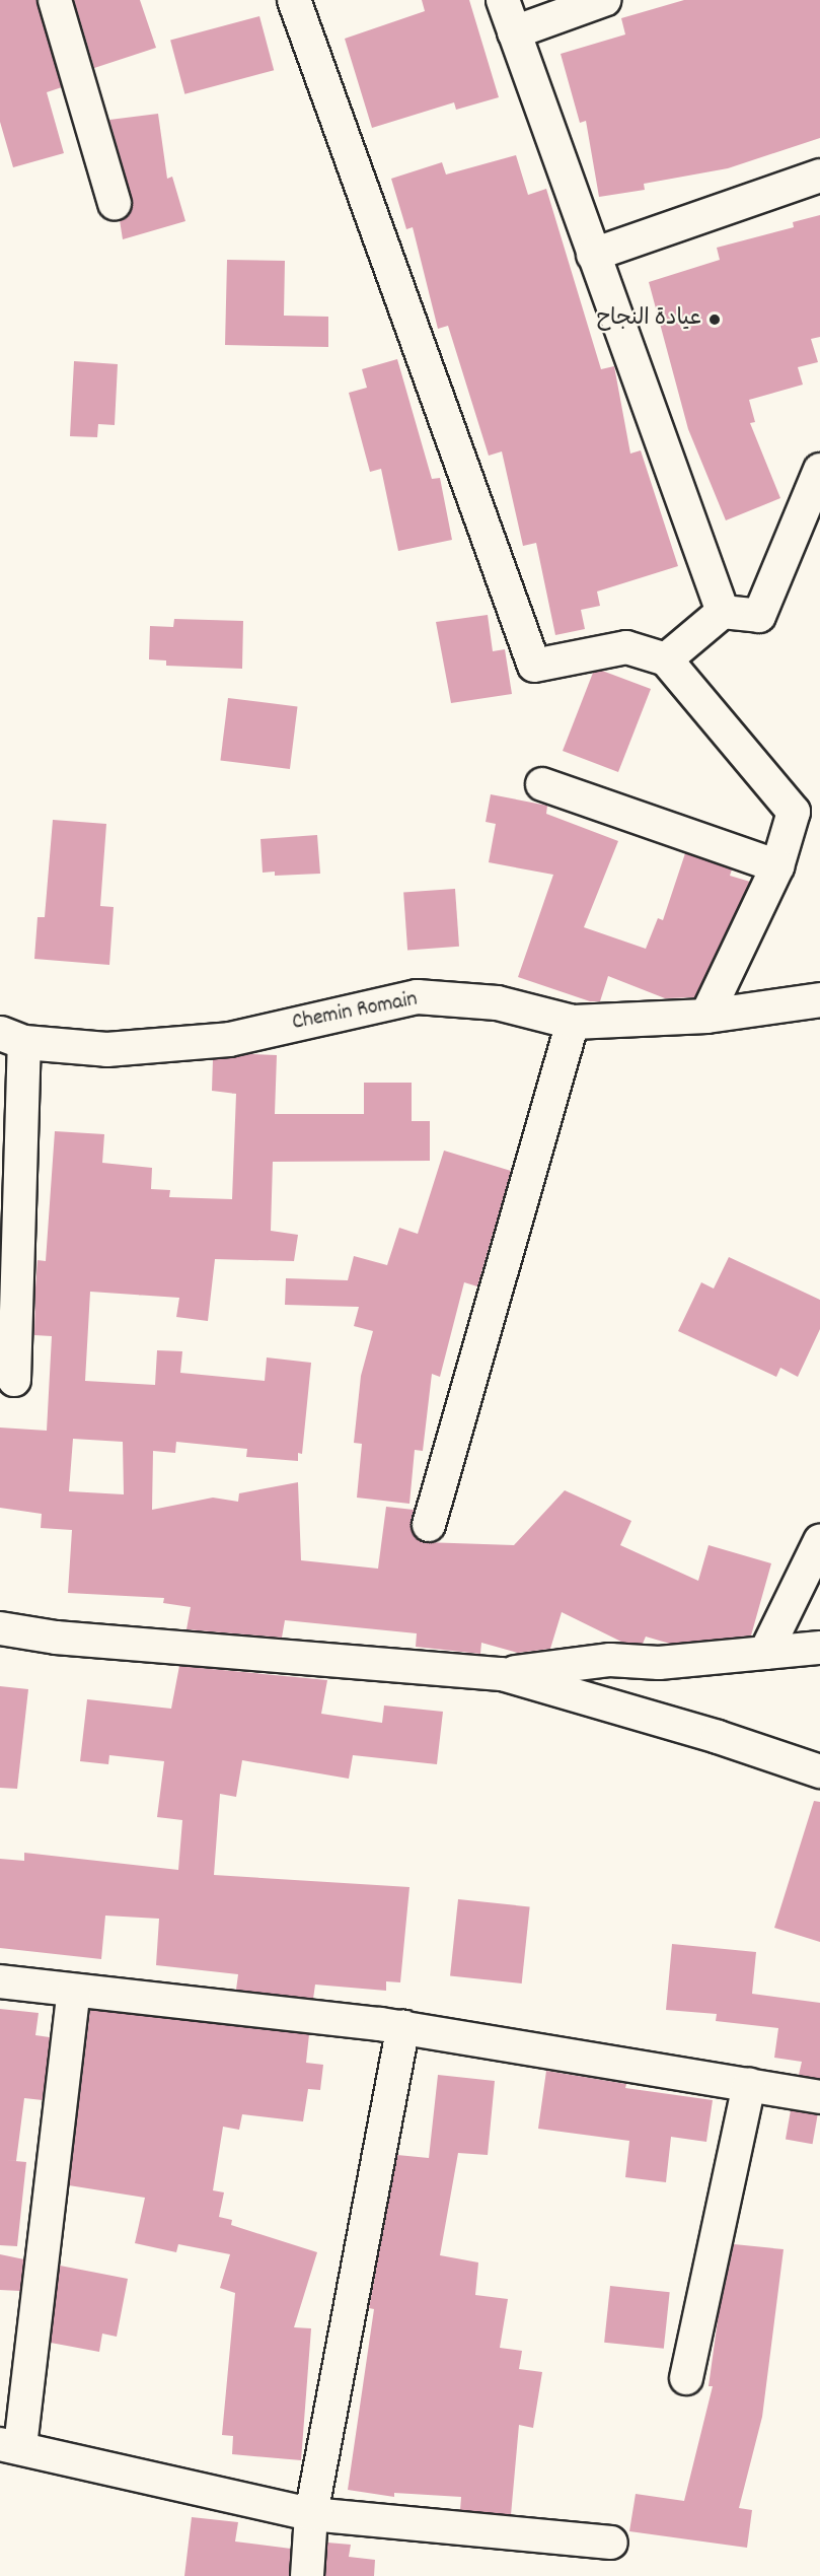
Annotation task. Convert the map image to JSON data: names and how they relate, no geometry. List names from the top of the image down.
{
  "streets": {
    "street": ["Chemin Romain"]
  },
  "places": ["عيادة النجاح"]
}
